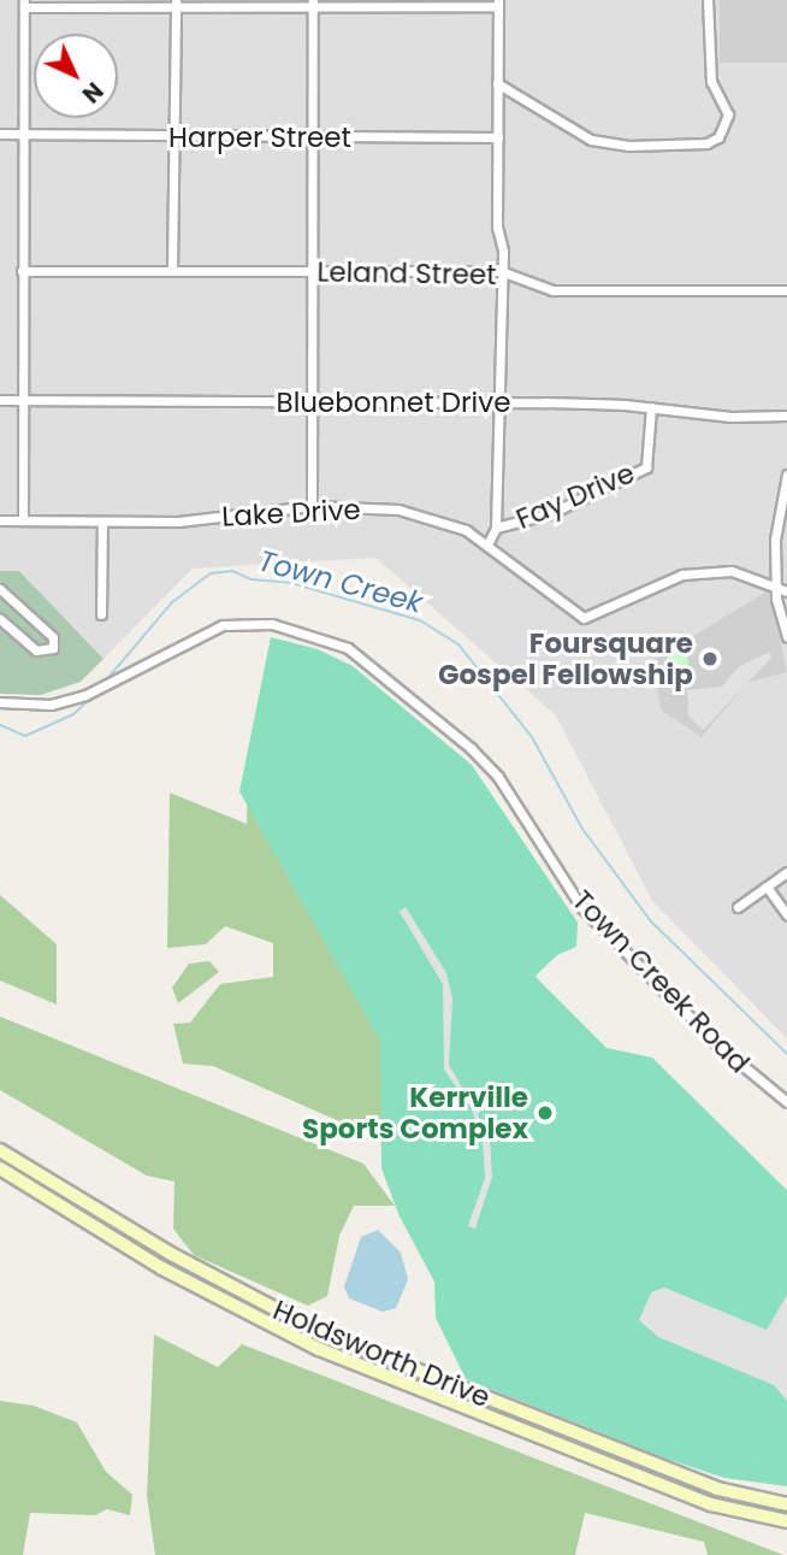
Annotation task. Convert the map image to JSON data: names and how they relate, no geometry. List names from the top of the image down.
{
  "streets": {
    "main road": ["Holdsworth Drive"],
    "street": [
      "Harper Street",
      "Leland Street",
      "Bluebonnet Drive",
      "Fay Drive",
      "Lake Drive",
      "Town Creek Road"
    ]
  },
  "crossings": [
    ["Bluebonnet Drive", "Fay Drive"]
  ],
  "water": ["Town Creek"],
  "places": ["Foursquare Gospel Fellowship", "Kerrville Sports Complex"],
  "north": "bottom right"
}
